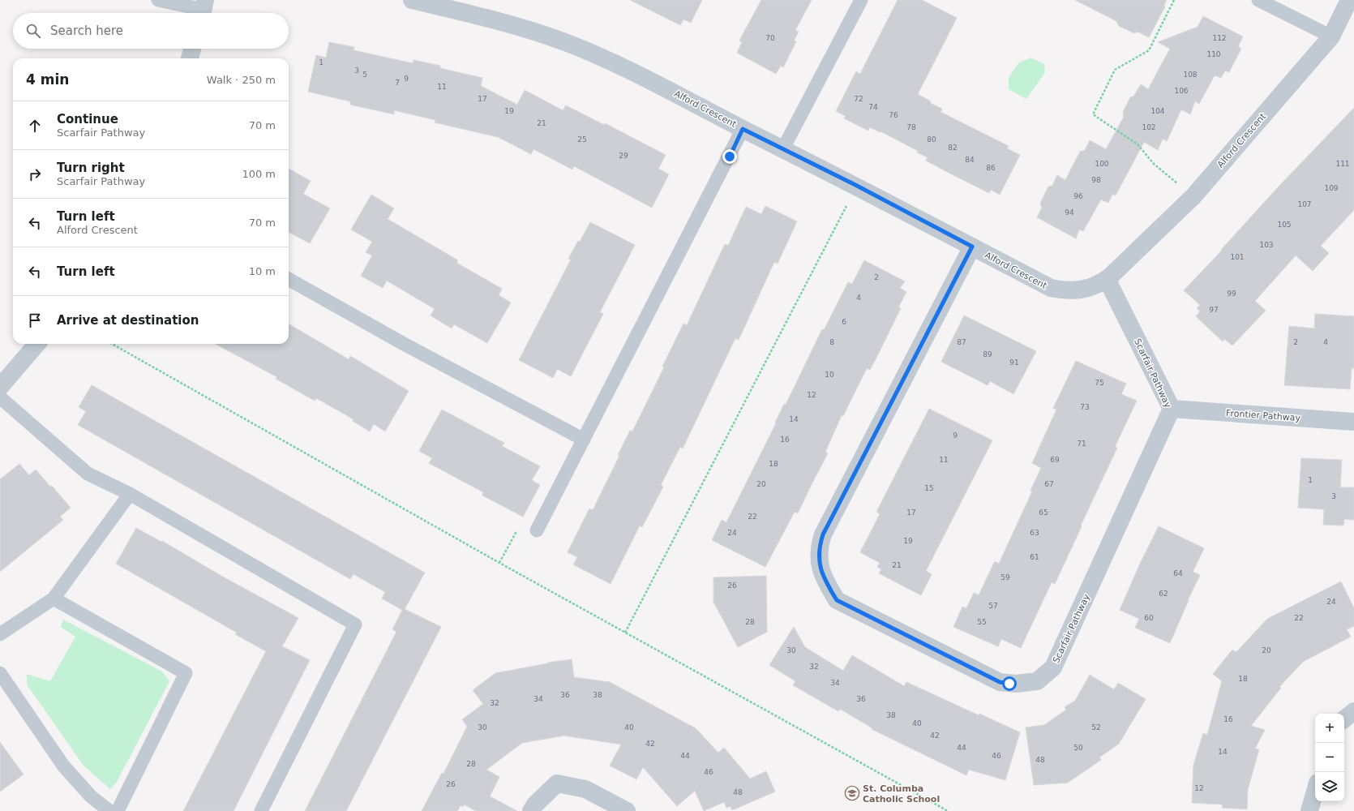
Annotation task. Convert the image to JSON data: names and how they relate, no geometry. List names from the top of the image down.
{
  "streets": {
    "street": ["Alford Crescent", "Scarfair Pathway", "Frontier Pathway"]
  },
  "crossings": [
    ["Alford Crescent", "Scarfair Pathway"],
    ["Scarfair Pathway", "Frontier Pathway"]
  ],
  "places": {
    "school or university": ["St. Columba Catholic School"]
  },
  "house_numbers": [
    "70",
    "112",
    "110",
    "1",
    "3",
    "5",
    "108",
    "9",
    "7",
    "11",
    "106",
    "17",
    "72",
    "74",
    "19",
    "104",
    "76",
    "21",
    "78",
    "102",
    "25",
    "80",
    "82",
    "29",
    "84",
    "100",
    "111",
    "86",
    "98",
    "109",
    "96",
    "107",
    "94",
    "105",
    "103",
    "101",
    "2",
    "99",
    "4",
    "97",
    "6",
    "8",
    "87",
    "2",
    "4",
    "89",
    "91",
    "10",
    "75",
    "12",
    "73",
    "14",
    "9",
    "16",
    "71",
    "11",
    "69",
    "18",
    "1",
    "20",
    "67",
    "15",
    "3",
    "17",
    "65",
    "22",
    "24",
    "63",
    "19",
    "61",
    "21",
    "64",
    "59",
    "26",
    "62",
    "24",
    "57",
    "60",
    "22",
    "28",
    "55",
    "30",
    "20",
    "32",
    "18",
    "34",
    "36",
    "38",
    "34",
    "36",
    "32",
    "38",
    "16",
    "40",
    "30",
    "40",
    "52",
    "42",
    "42",
    "44",
    "50",
    "14",
    "44",
    "46",
    "48",
    "28",
    "46",
    "26",
    "12",
    "48"
  ],
  "page": {
    "search": "Search here",
    "heading": ["4 min", "Walk · 250 m"],
    "list": [
      ["Continue", "Scarfair Pathway", "70 m"],
      ["Turn right", "Scarfair Pathway", "100 m"],
      ["Turn left", "Alford Crescent", "70 m"],
      ["Turn left", "10 m"],
      "Arrive at destination"
    ],
    "map_buttons": ["+", "−"]
  }
}
